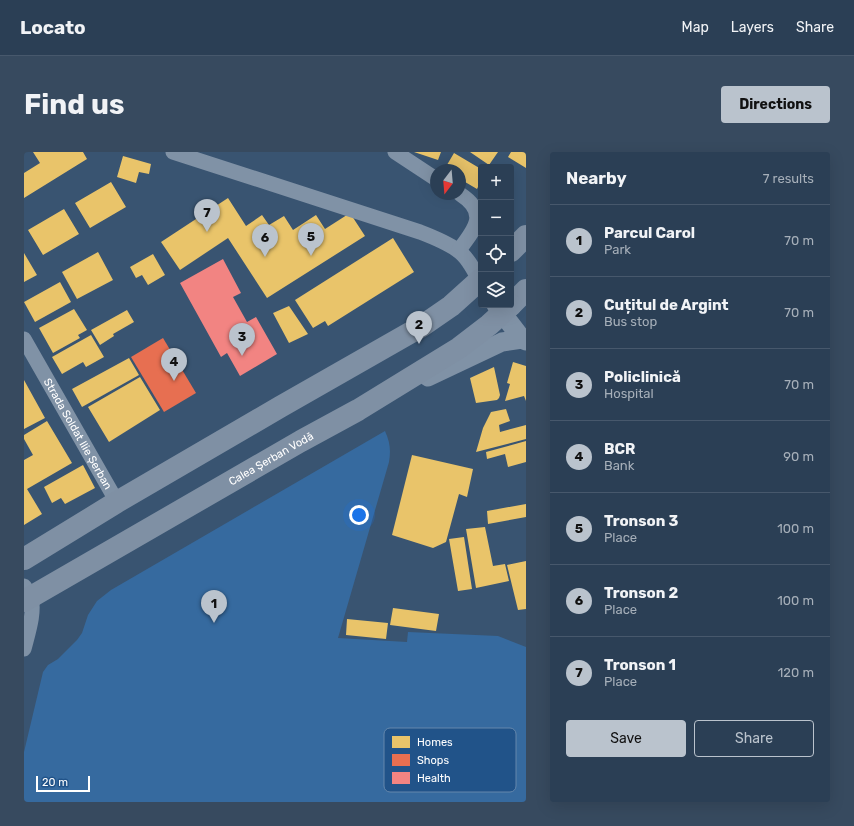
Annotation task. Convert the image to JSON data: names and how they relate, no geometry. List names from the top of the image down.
{
  "streets": {
    "main road": ["Calea Șerban Vodă"],
    "street": ["Strada Soldat Ilie Șerban"]
  },
  "legend": ["Homes", "Shops", "Health"],
  "scale_bar": "20 m",
  "north": "bottom",
  "page": {
    "header": "Locato",
    "nav": ["Map", "Layers", "Share"],
    "buttons": [
      "Directions",
      ["Save", "Share"]
    ],
    "title": "Find us",
    "heading": ["Nearby", "7 results"],
    "map_buttons": ["+", "−"],
    "pins": [
      "7",
      "5",
      "6",
      "2",
      "3",
      "4",
      "1"
    ],
    "list": [
      {
        "mark": "1",
        "name": "Parcul Carol",
        "note": "Park",
        "value": "70 m"
      },
      {
        "mark": "2",
        "name": "Cuțitul de Argint",
        "note": "Bus stop",
        "value": "70 m"
      },
      {
        "mark": "3",
        "name": "Policlinică",
        "note": "Hospital",
        "value": "70 m"
      },
      {
        "mark": "4",
        "name": "BCR",
        "note": "Bank",
        "value": "90 m"
      },
      {
        "mark": "5",
        "name": "Tronson 3",
        "note": "Place",
        "value": "100 m"
      },
      {
        "mark": "6",
        "name": "Tronson 2",
        "note": "Place",
        "value": "100 m"
      },
      {
        "mark": "7",
        "name": "Tronson 1",
        "note": "Place",
        "value": "120 m"
      }
    ],
    "scale": "20 m"
  }
}
